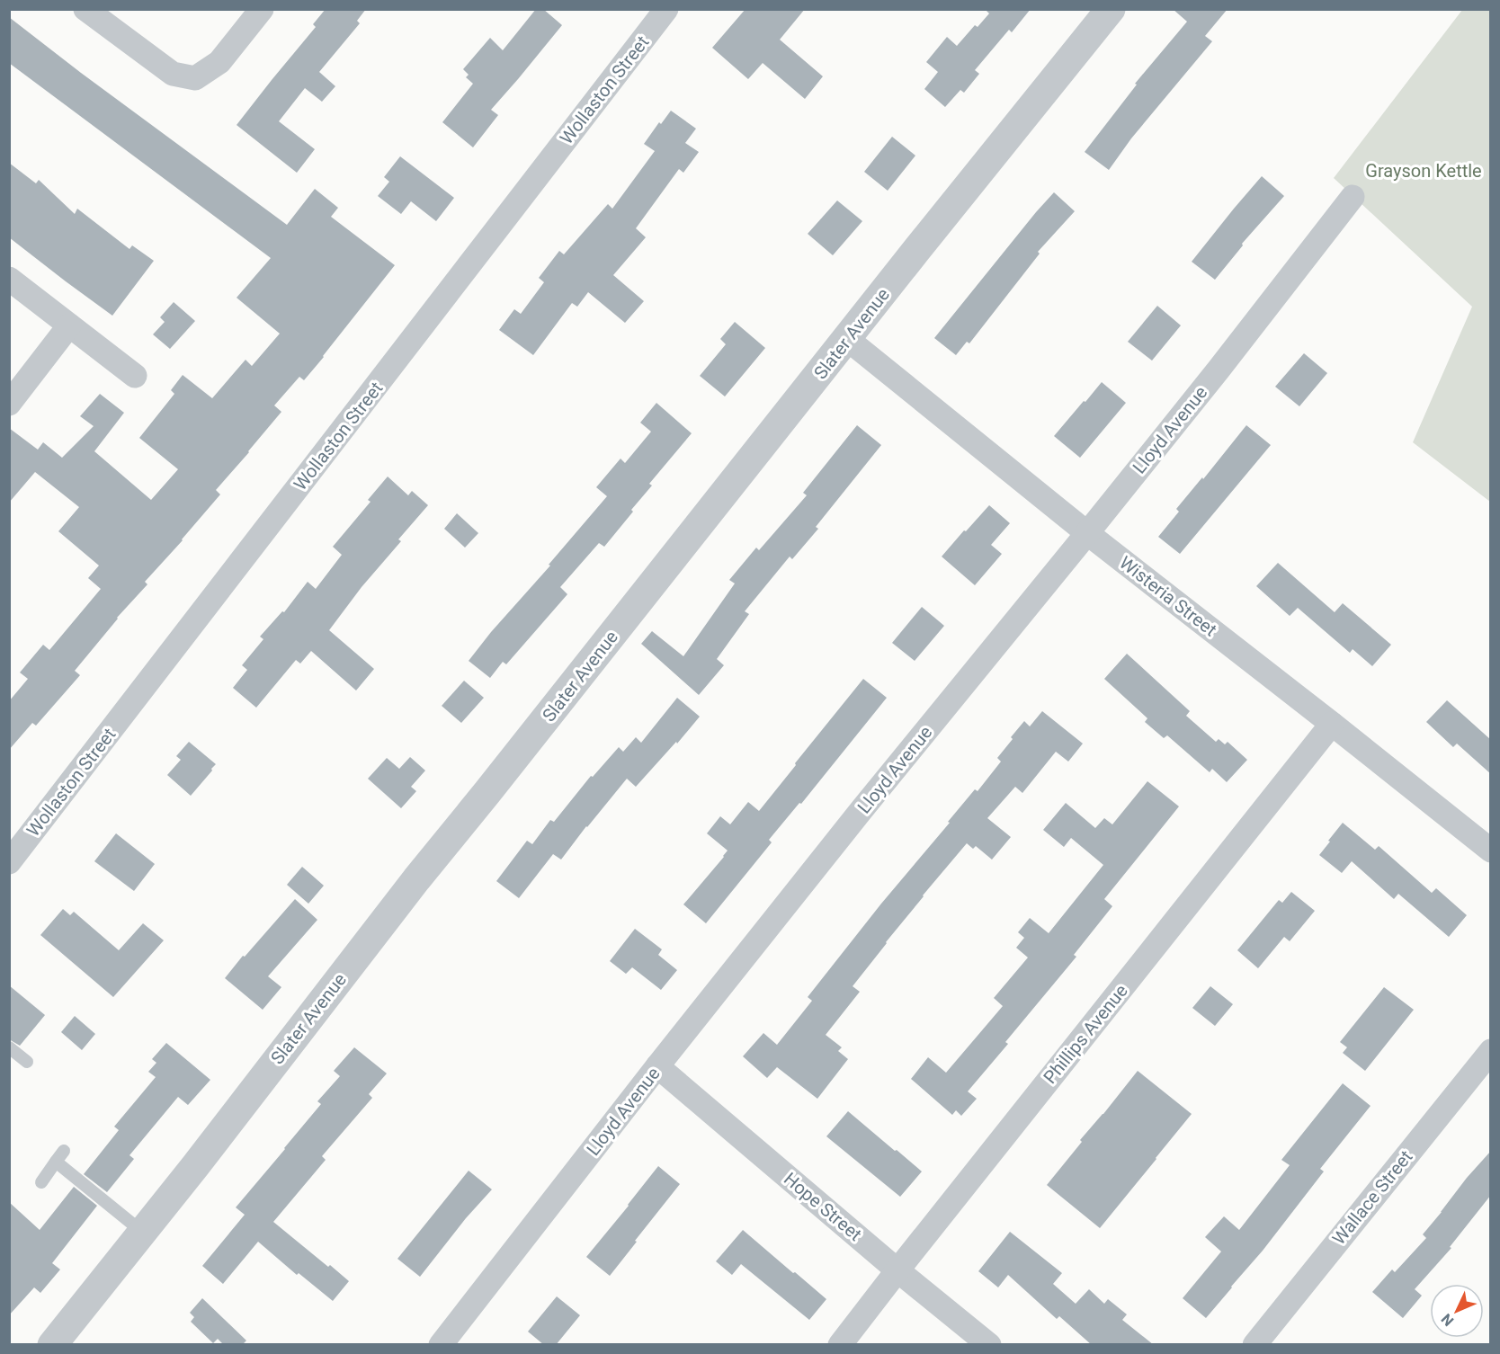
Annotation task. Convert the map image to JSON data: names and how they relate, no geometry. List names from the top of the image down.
{
  "streets": {
    "street": [
      "Wollaston Street",
      "Slater Avenue",
      "Lloyd Avenue",
      "Wisteria Street",
      "Phillips Avenue",
      "Wallace Street",
      "Hope Street"
    ]
  },
  "crossings": [
    ["Slater Avenue", "Wisteria Street"],
    ["Lloyd Avenue", "Wisteria Street"],
    ["Lloyd Avenue", "Hope Street"],
    ["Wisteria Street", "Phillips Avenue"],
    ["Phillips Avenue", "Hope Street"]
  ],
  "parks": ["Grayson Kettle"],
  "north": "bottom left"
}
